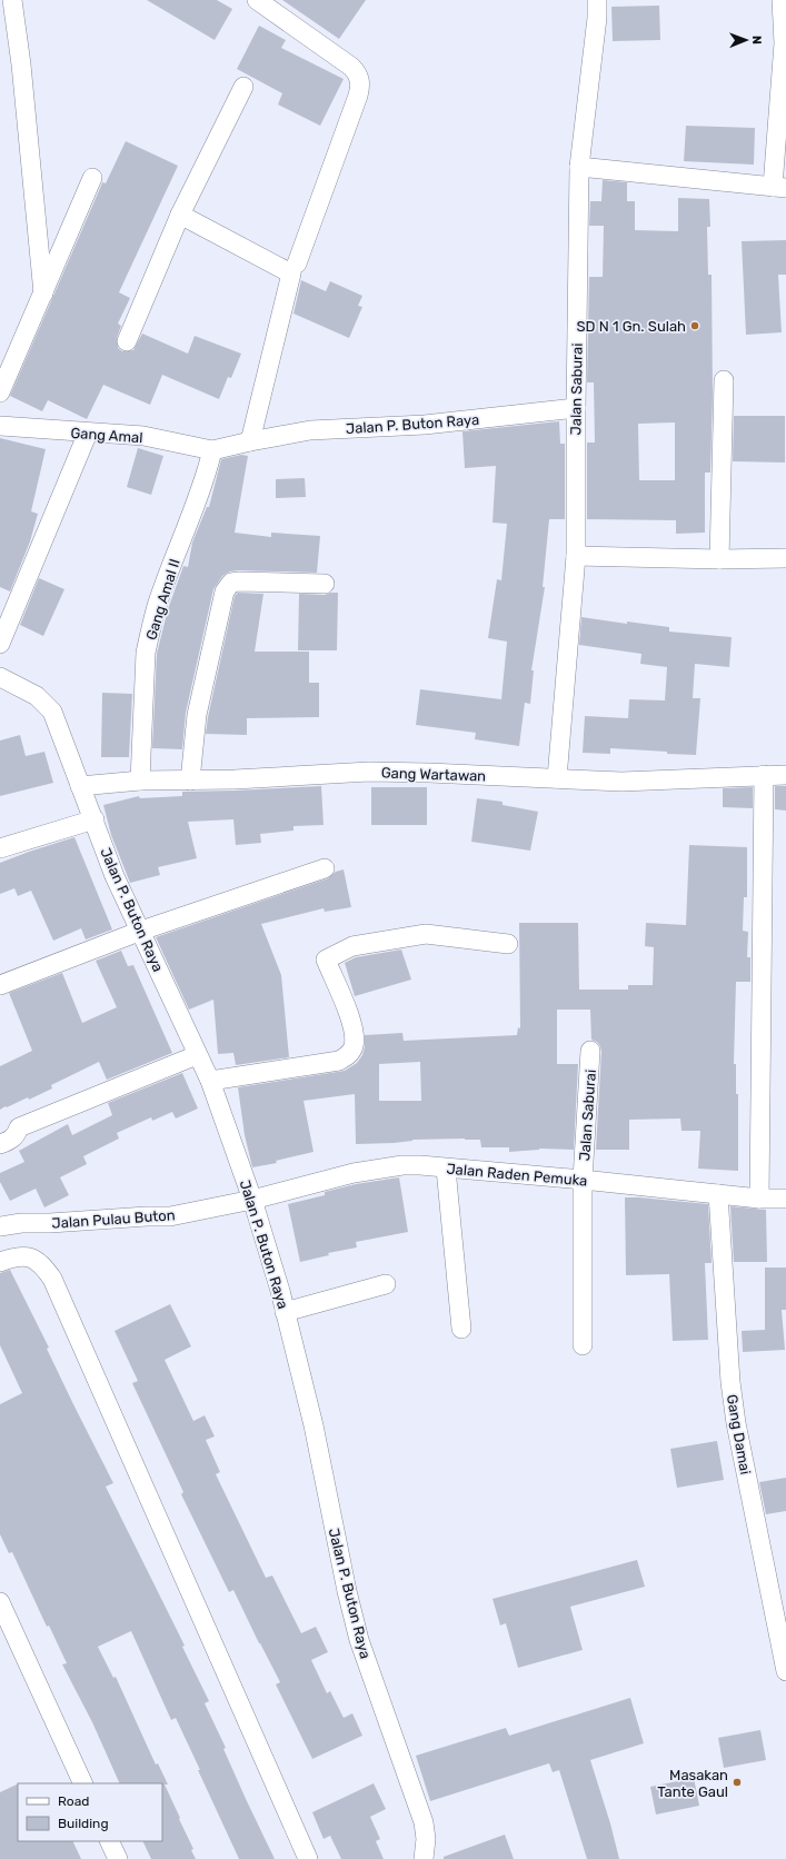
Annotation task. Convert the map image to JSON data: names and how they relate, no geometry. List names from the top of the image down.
{
  "streets": {
    "street": [
      "Jalan Saburai",
      "Jalan P. Buton Raya",
      "Gang Amal",
      "Gang Amal II",
      "Gang Wartawan",
      "Jalan Raden Pemuka",
      "Jalan Pulau Buton",
      "Gang Damai"
    ]
  },
  "crossings": [
    ["Jalan Saburai", "Jalan P. Buton Raya"],
    ["Jalan Saburai", "Gang Wartawan"],
    ["Jalan Saburai", "Jalan Raden Pemuka"],
    ["Jalan P. Buton Raya", "Gang Amal"],
    ["Jalan P. Buton Raya", "Gang Amal II"],
    ["Jalan P. Buton Raya", "Gang Wartawan"],
    ["Jalan P. Buton Raya", "Jalan Raden Pemuka"],
    ["Jalan P. Buton Raya", "Jalan Pulau Buton"],
    ["Gang Amal", "Gang Amal II"],
    ["Gang Amal II", "Gang Wartawan"],
    ["Jalan Raden Pemuka", "Jalan Pulau Buton"],
    ["Jalan Raden Pemuka", "Gang Damai"]
  ],
  "places": ["SD N 1 Gn. Sulah", "Masakan Tante Gaul"],
  "legend": ["Road", "Building"],
  "north": "right"
}
